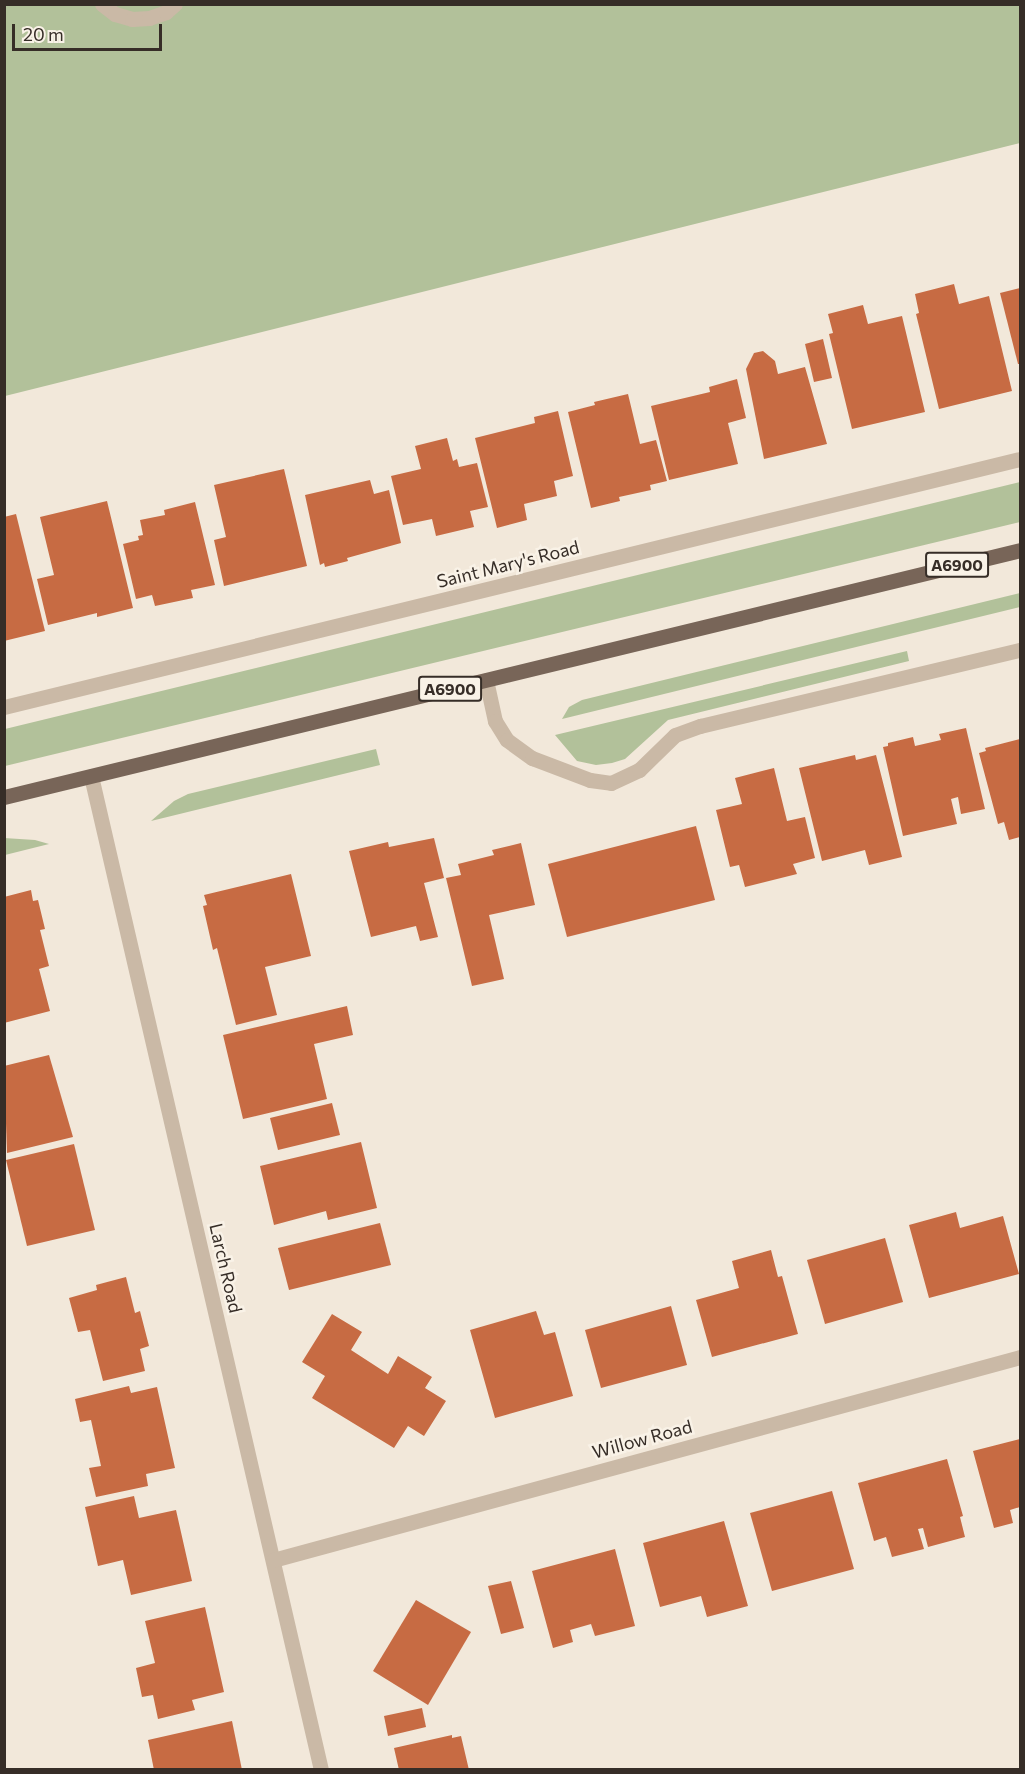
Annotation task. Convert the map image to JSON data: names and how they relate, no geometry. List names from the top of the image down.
{
  "streets": {
    "main road": ["A6900"],
    "street": ["Saint Mary's Road", "Larch Road", "Willow Road"]
  },
  "crossings": [
    ["A6900", "Larch Road"],
    ["Larch Road", "Willow Road"]
  ],
  "scale_bar": "20 m"
}
